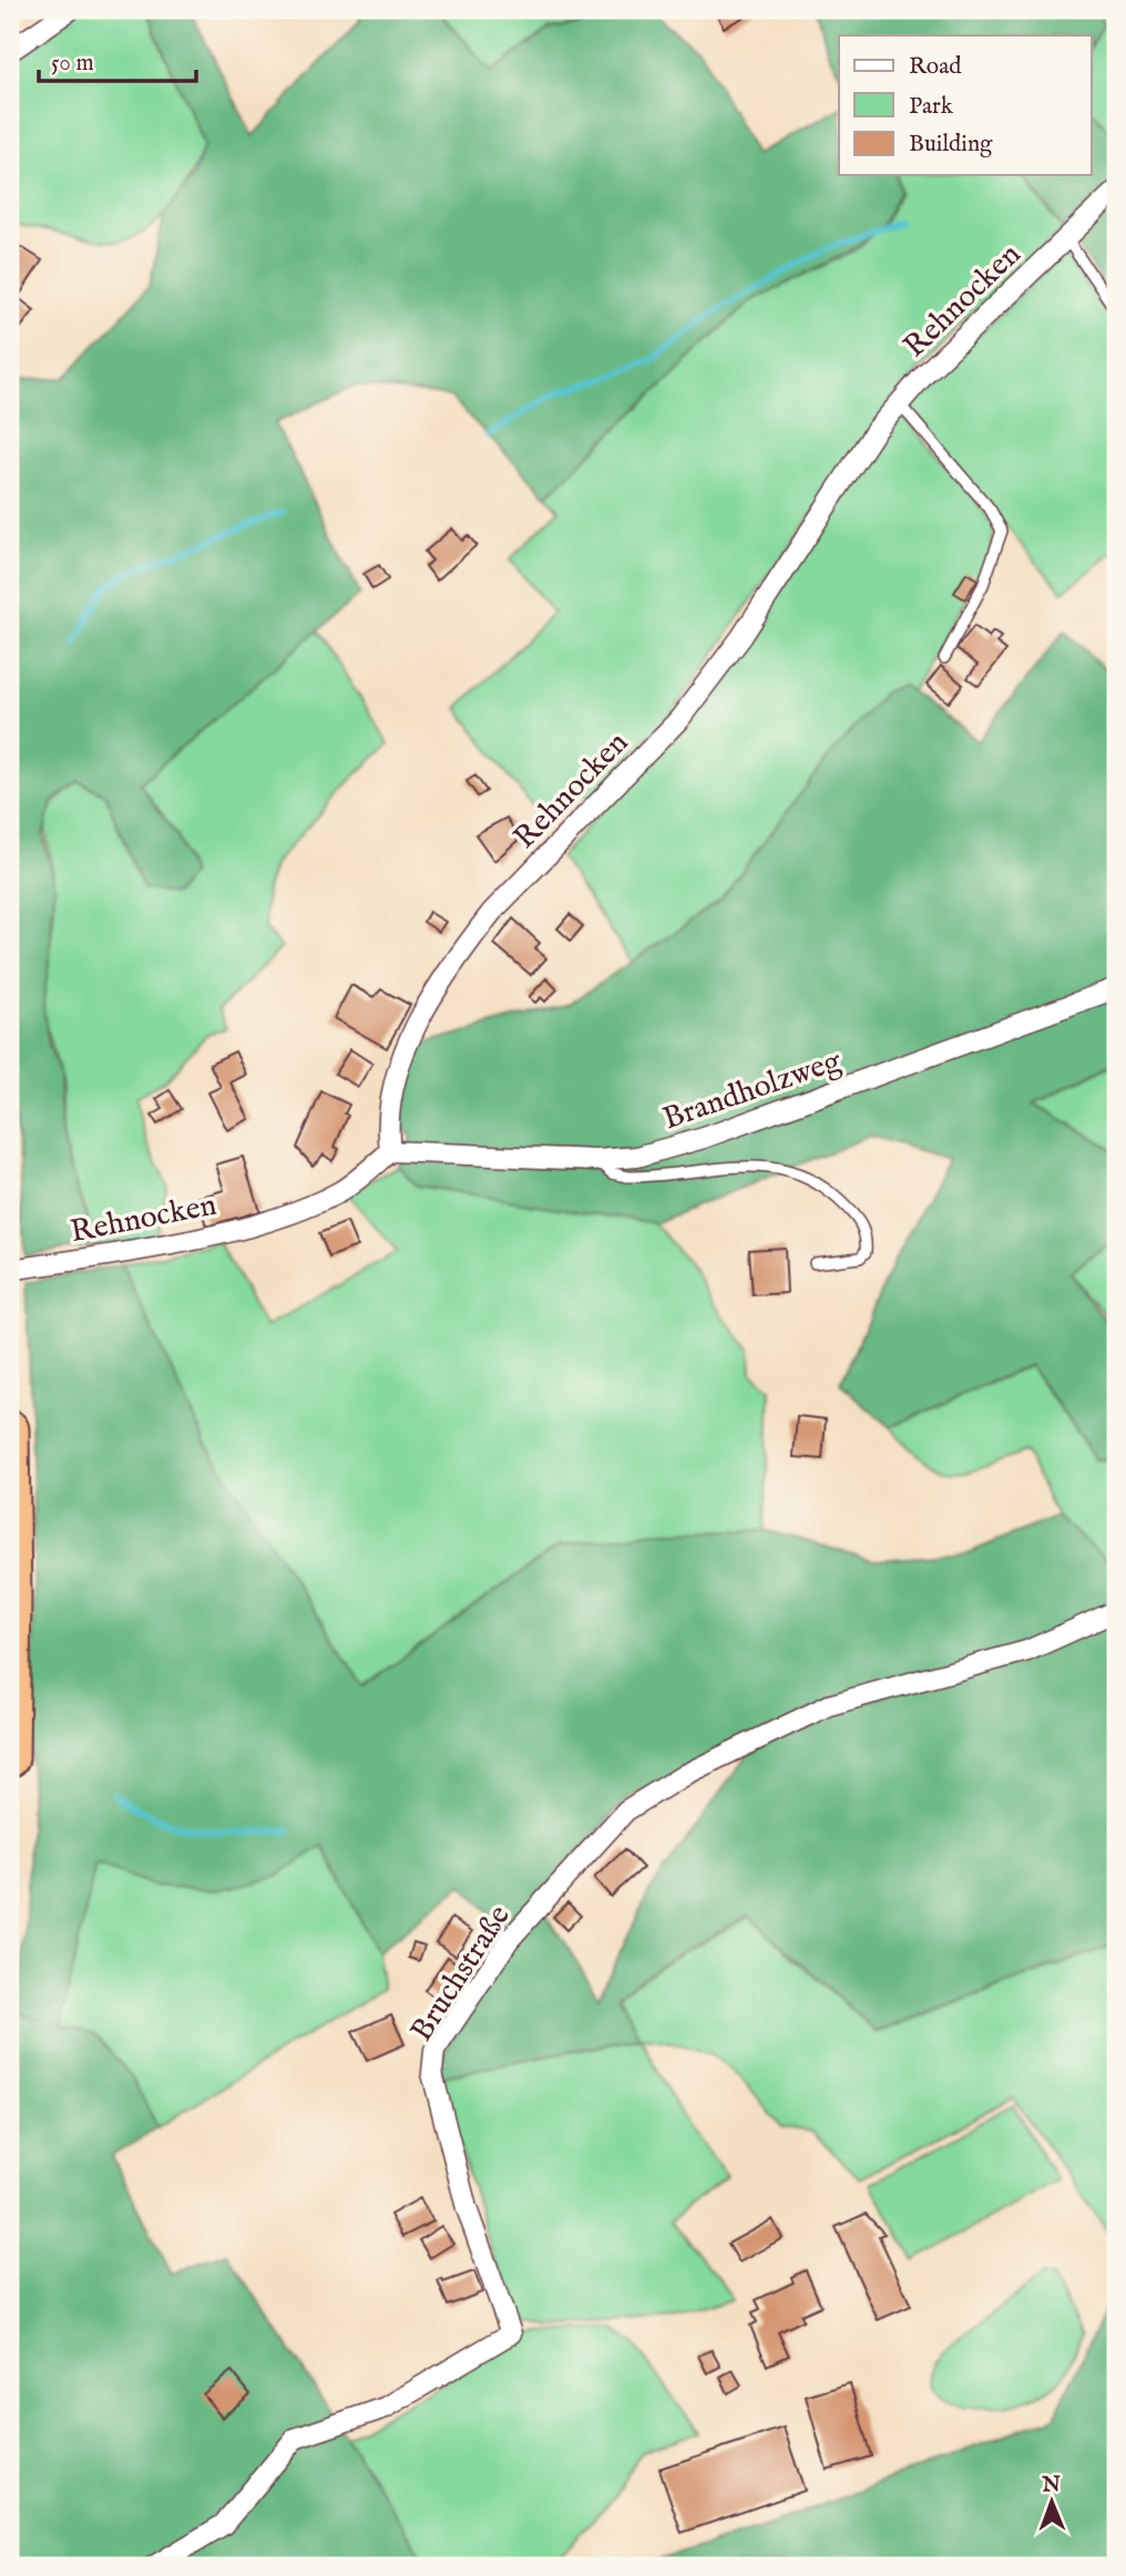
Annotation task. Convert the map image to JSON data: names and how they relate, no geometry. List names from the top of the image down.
{
  "streets": {
    "street": ["Rehnocken", "Brandholzweg", "Bruchstraße"]
  },
  "crossings": [
    ["Rehnocken", "Brandholzweg"]
  ],
  "legend": ["Road", "Park", "Building"],
  "scale_bar": "50 m",
  "north": "top"
}
